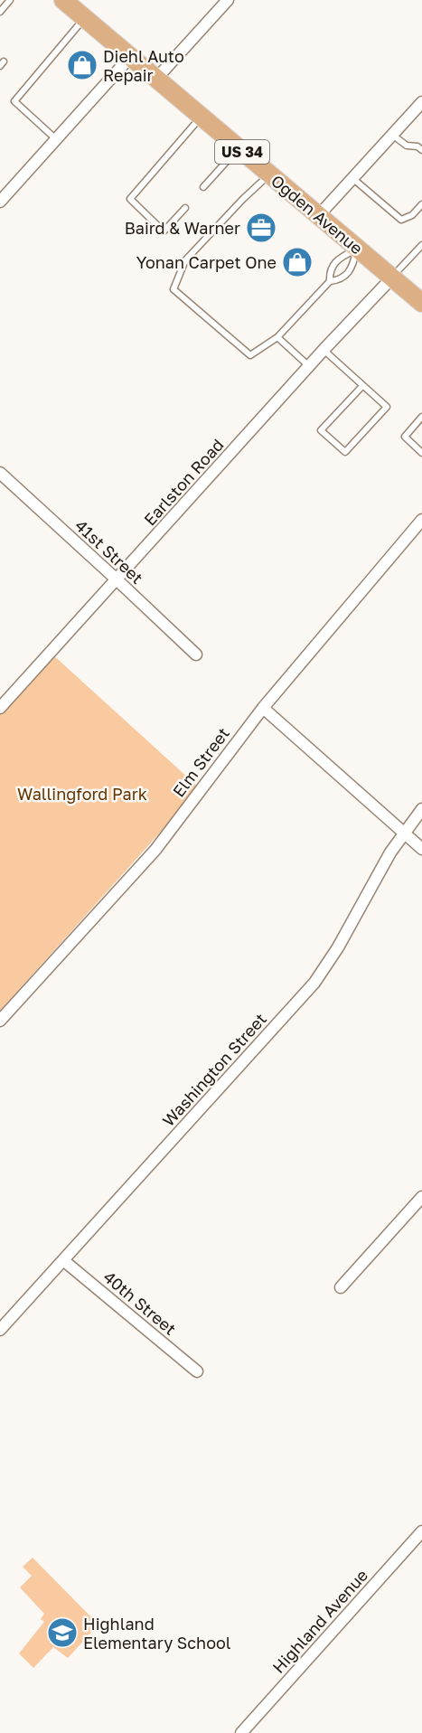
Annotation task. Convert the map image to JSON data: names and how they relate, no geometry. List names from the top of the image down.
{
  "streets": {
    "main road": ["US 34", "Ogden Avenue"],
    "street": [
      "Earlston Road",
      "41st Street",
      "Elm Street",
      "Washington Street",
      "40th Street",
      "Highland Avenue"
    ]
  },
  "crossings": [
    ["Ogden Avenue", "Earlston Road"],
    ["Earlston Road", "41st Street"],
    ["Washington Street", "40th Street"]
  ],
  "parks": ["Wallingford Park"],
  "places": {
    "shop": ["Diehl Auto Repair", "Yonan Carpet One"],
    "office": ["Baird & Warner"],
    "school or university": ["Highland Elementary School"]
  }
}
